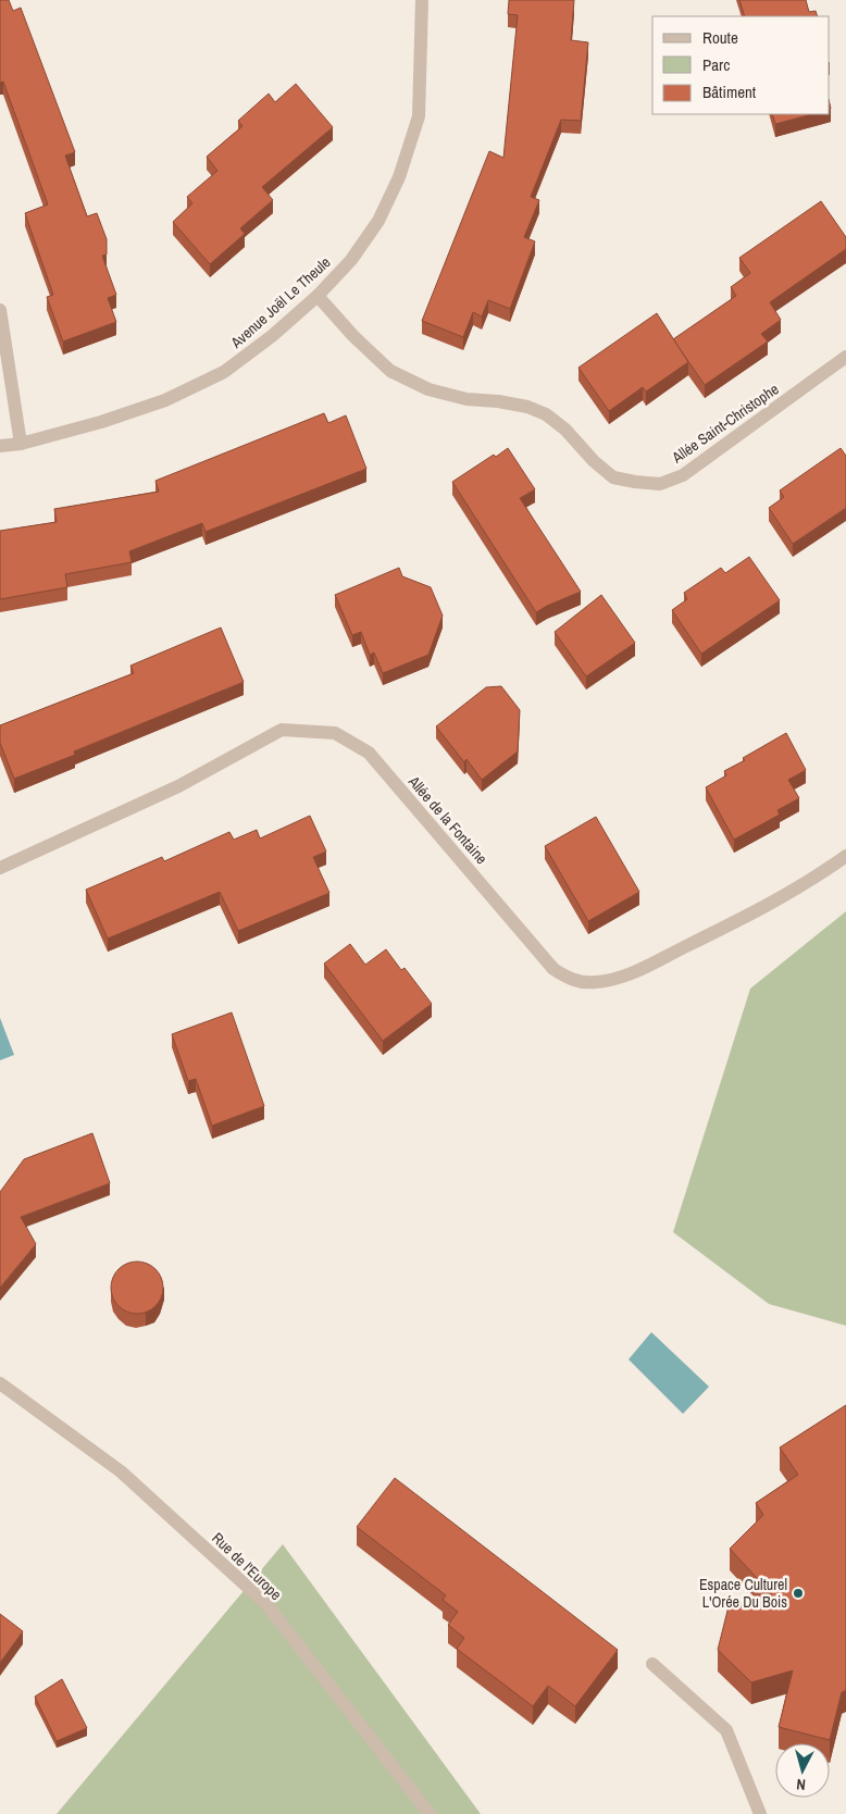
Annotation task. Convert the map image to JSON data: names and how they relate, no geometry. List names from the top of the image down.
{
  "streets": {
    "street": [
      "Avenue Joël Le Theule",
      "Allée Saint-Christophe",
      "Allée de la Fontaine",
      "Rue de l'Europe"
    ]
  },
  "crossings": [
    ["Avenue Joël Le Theule", "Allée Saint-Christophe"]
  ],
  "places": ["Espace Culturel L'Orée Du Bois"],
  "legend": ["Route", "Parc", "Bâtiment"],
  "north": "bottom"
}
